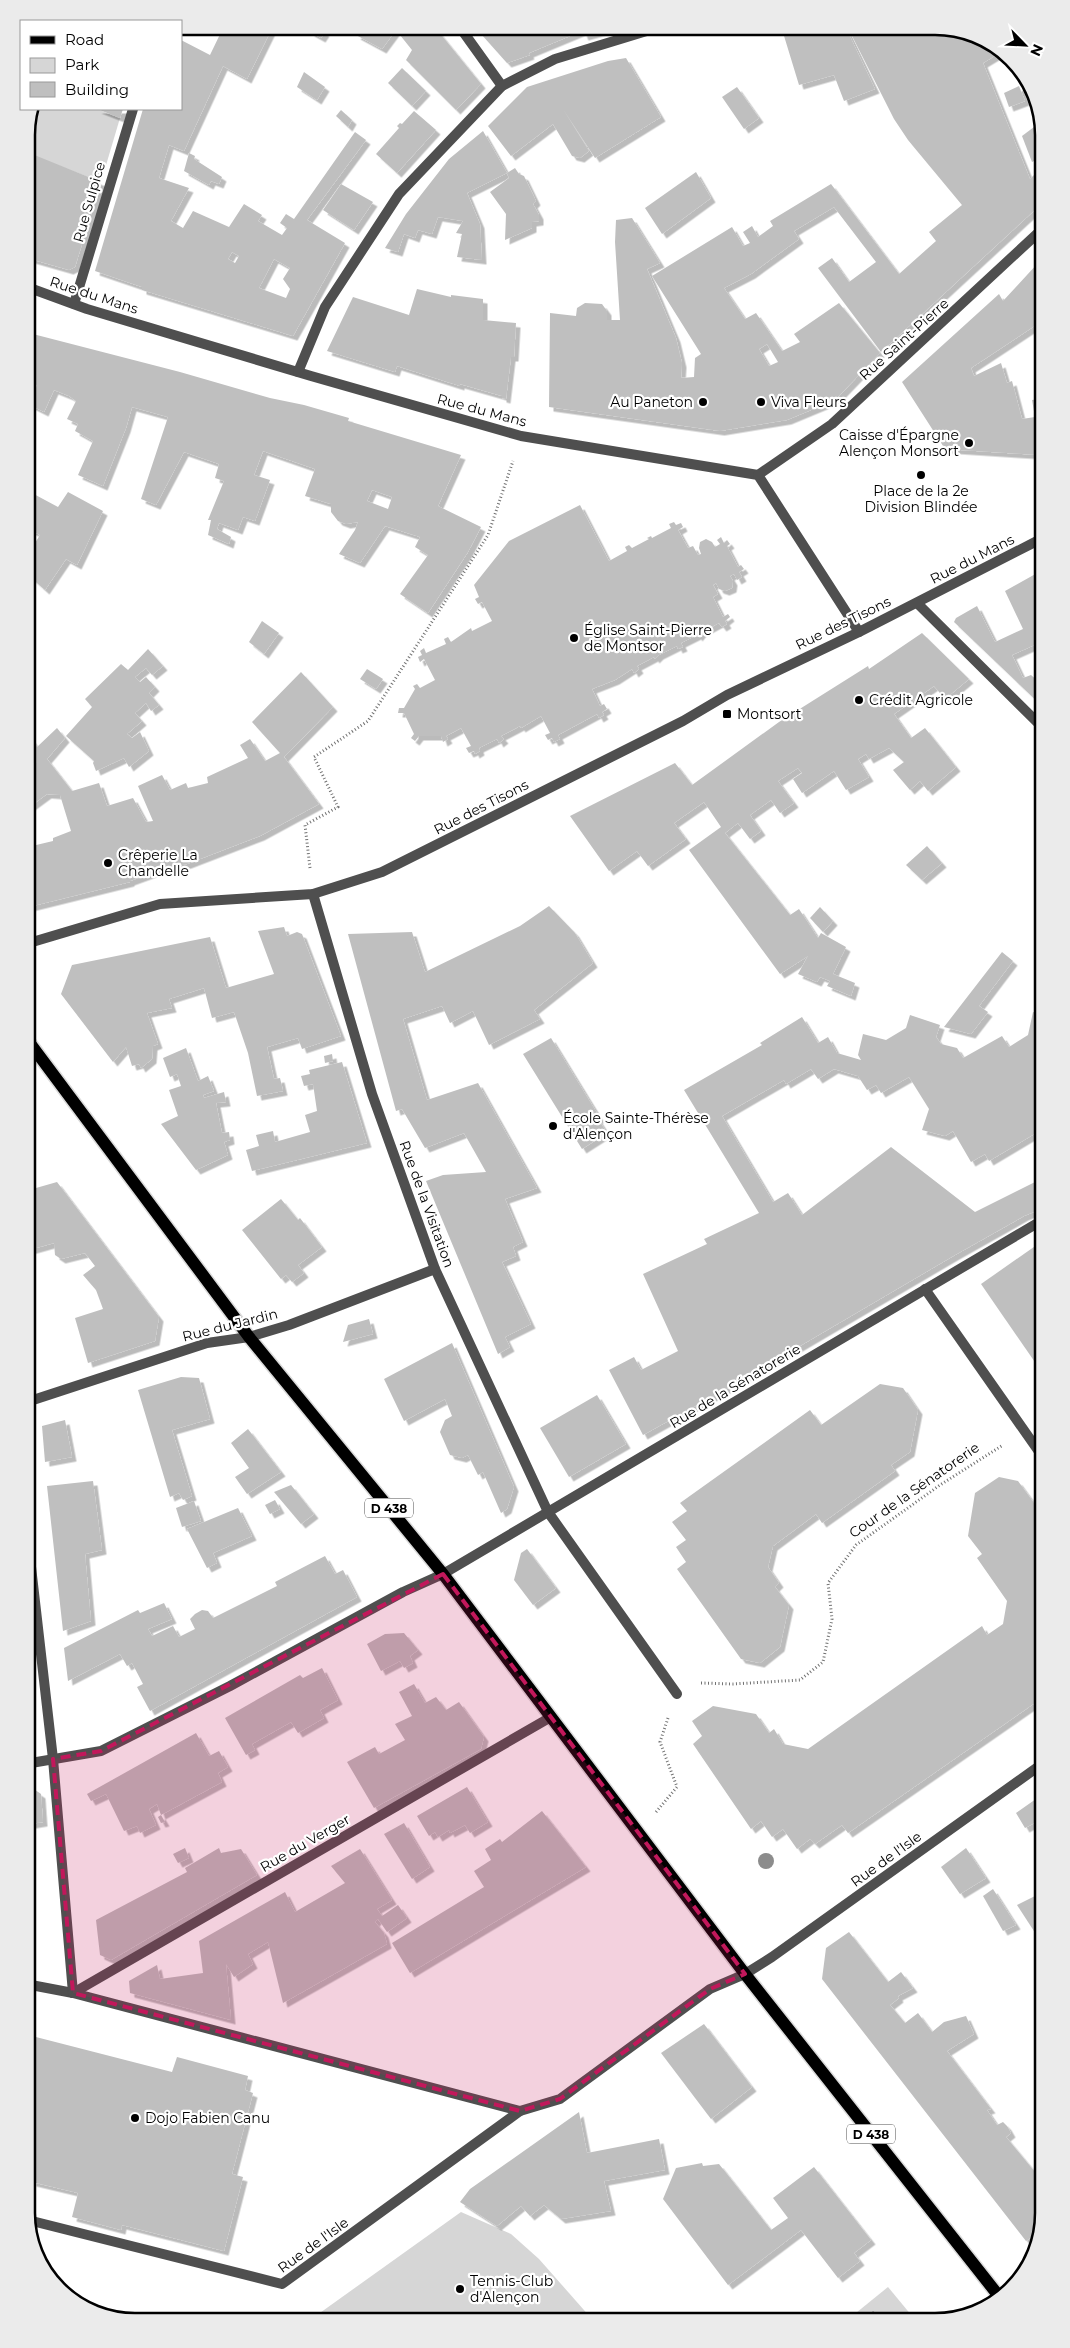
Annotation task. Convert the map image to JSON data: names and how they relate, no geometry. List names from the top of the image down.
{
  "streets": {
    "main road": ["D 438"],
    "street": [
      "Rue Sulpice",
      "Rue du Mans",
      "Rue Saint-Pierre",
      "Rue des Tisons",
      "Rue de la Visitation",
      "Rue du Jardin",
      "Rue de la Sénatorerie",
      "Rue du Verger",
      "Rue de l'Isle"
    ],
    "path": ["Cour de la Sénatorerie"]
  },
  "crossings": [
    ["Rue Sulpice", "Rue du Mans"],
    ["Rue du Mans", "Rue Saint-Pierre"],
    ["Rue du Mans", "Rue des Tisons"],
    ["Rue des Tisons", "Rue de la Visitation"],
    ["Rue de la Visitation", "Rue du Jardin"],
    ["Rue de la Visitation", "Rue de la Sénatorerie"],
    ["Rue du Jardin", "D 438"],
    ["Rue de la Sénatorerie", "D 438"],
    ["D 438", "Rue du Verger"],
    ["D 438", "Rue de l'Isle"]
  ],
  "places": {
    "other": [
      "Au Paneton",
      "Viva Fleurs",
      "Caisse d'Épargne Alençon Monsort",
      "Place de la 2e Division Blindée",
      "Église Saint-Pierre de Montsor",
      "Crédit Agricole",
      "Crêperie La Chandelle",
      "École Sainte-Thérèse d'Alençon",
      "Dojo Fabien Canu",
      "Tennis-Club d'Alençon"
    ],
    "transit": ["Montsort"]
  },
  "legend": ["Road", "Park", "Building"],
  "north": "bottom right"
}
